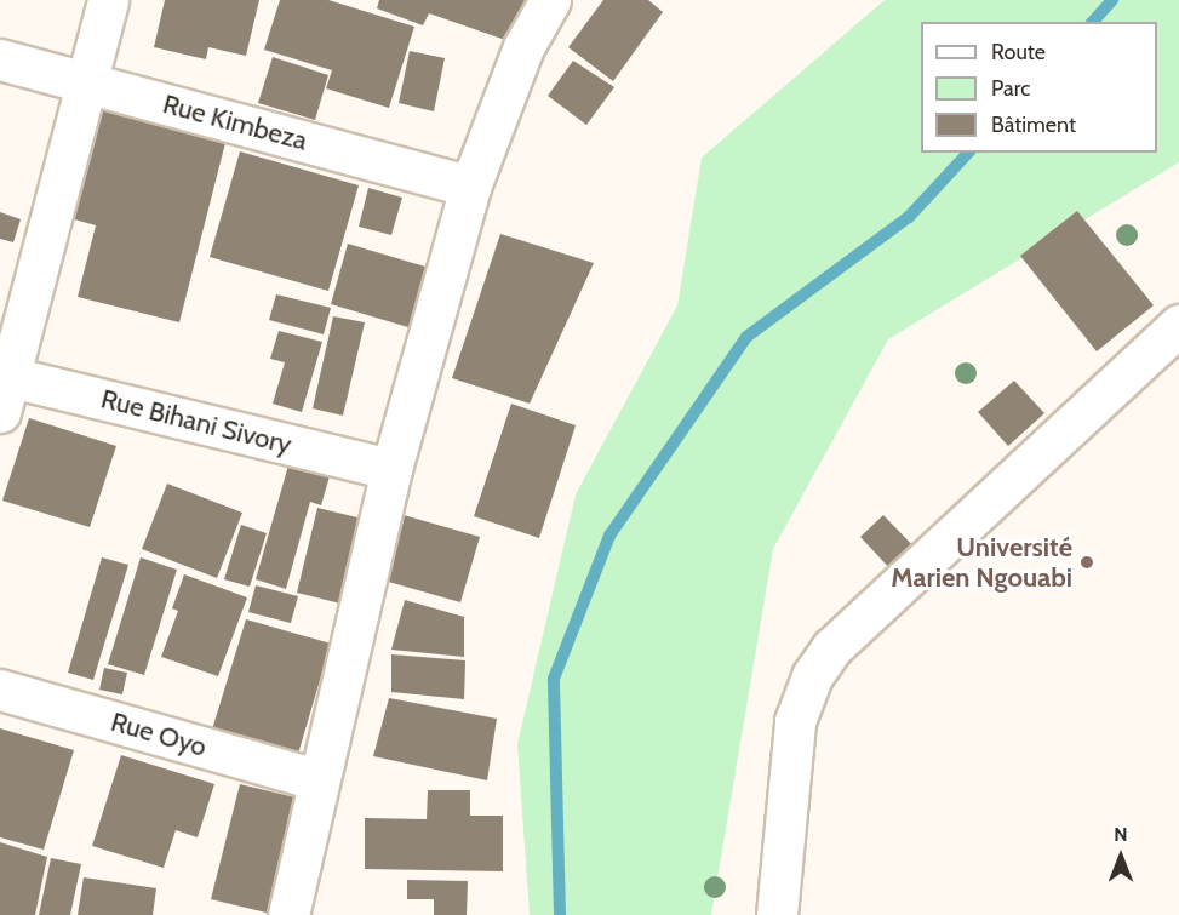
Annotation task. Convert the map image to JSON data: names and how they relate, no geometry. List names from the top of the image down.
{
  "streets": {
    "street": ["Rue Kimbeza", "Rue Bihani Sivory", "Rue Oyo"]
  },
  "places": ["Université Marien Ngouabi"],
  "legend": ["Route", "Parc", "Bâtiment"],
  "north": "top"
}
